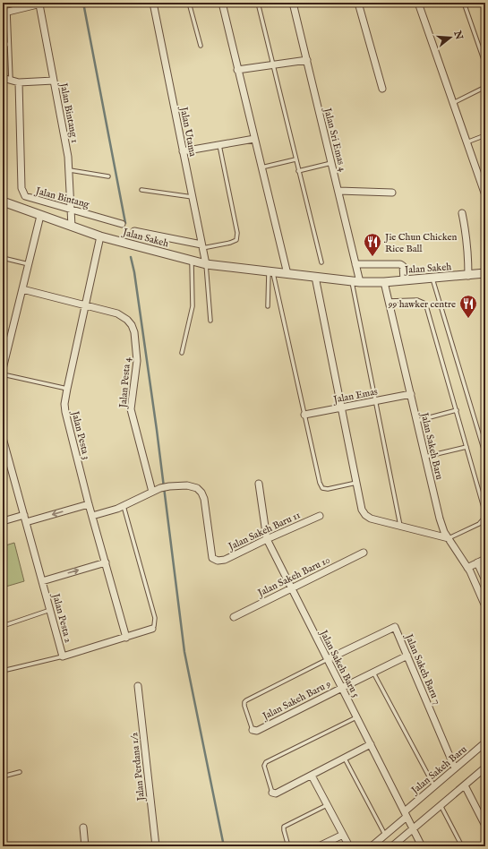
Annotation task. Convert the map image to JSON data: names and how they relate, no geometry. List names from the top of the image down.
{
  "streets": {
    "street": [
      "Jalan Bintang 1",
      "Jalan Utama",
      "Jalan Sri Emas 4",
      "Jalan Bintang",
      "Jalan Sakeh",
      "Jalan Pesta 4",
      "Jalan Emas",
      "Jalan Pesta 3",
      "Jalan Sakeh Baru",
      "Jalan Sakeh Baru 11",
      "Jalan Sakeh Baru 10",
      "Jalan Pesta 2",
      "Jalan Sakeh Baru 5",
      "Jalan Sakeh Baru 7",
      "Jalan Sakeh Baru 9",
      "Jalan Perdana 1/2"
    ]
  },
  "crossings": [
    ["Jalan Bintang 1", "Jalan Bintang"],
    ["Jalan Bintang 1", "Jalan Sakeh"],
    ["Jalan Utama", "Jalan Sakeh"],
    ["Jalan Sri Emas 4", "Jalan Sakeh"],
    ["Jalan Sakeh", "Jalan Pesta 3"],
    ["Jalan Sakeh", "Jalan Sakeh Baru"],
    ["Jalan Pesta 4", "Jalan Pesta 3"],
    ["Jalan Pesta 4", "Jalan Sakeh Baru 11"],
    ["Jalan Emas", "Jalan Sakeh Baru"],
    ["Jalan Pesta 3", "Jalan Pesta 2"],
    ["Jalan Sakeh Baru", "Jalan Sakeh Baru 5"],
    ["Jalan Sakeh Baru", "Jalan Sakeh Baru 7"],
    ["Jalan Sakeh Baru 11", "Jalan Sakeh Baru 5"],
    ["Jalan Sakeh Baru 10", "Jalan Sakeh Baru 5"],
    ["Jalan Sakeh Baru 5", "Jalan Sakeh Baru 7"],
    ["Jalan Sakeh Baru 5", "Jalan Sakeh Baru 9"],
    ["Jalan Sakeh Baru 7", "Jalan Sakeh Baru 9"]
  ],
  "places": {
    "restaurant": ["Jie Chun Chicken Rice Ball", "99 hawker centre"]
  },
  "north": "right"
}
